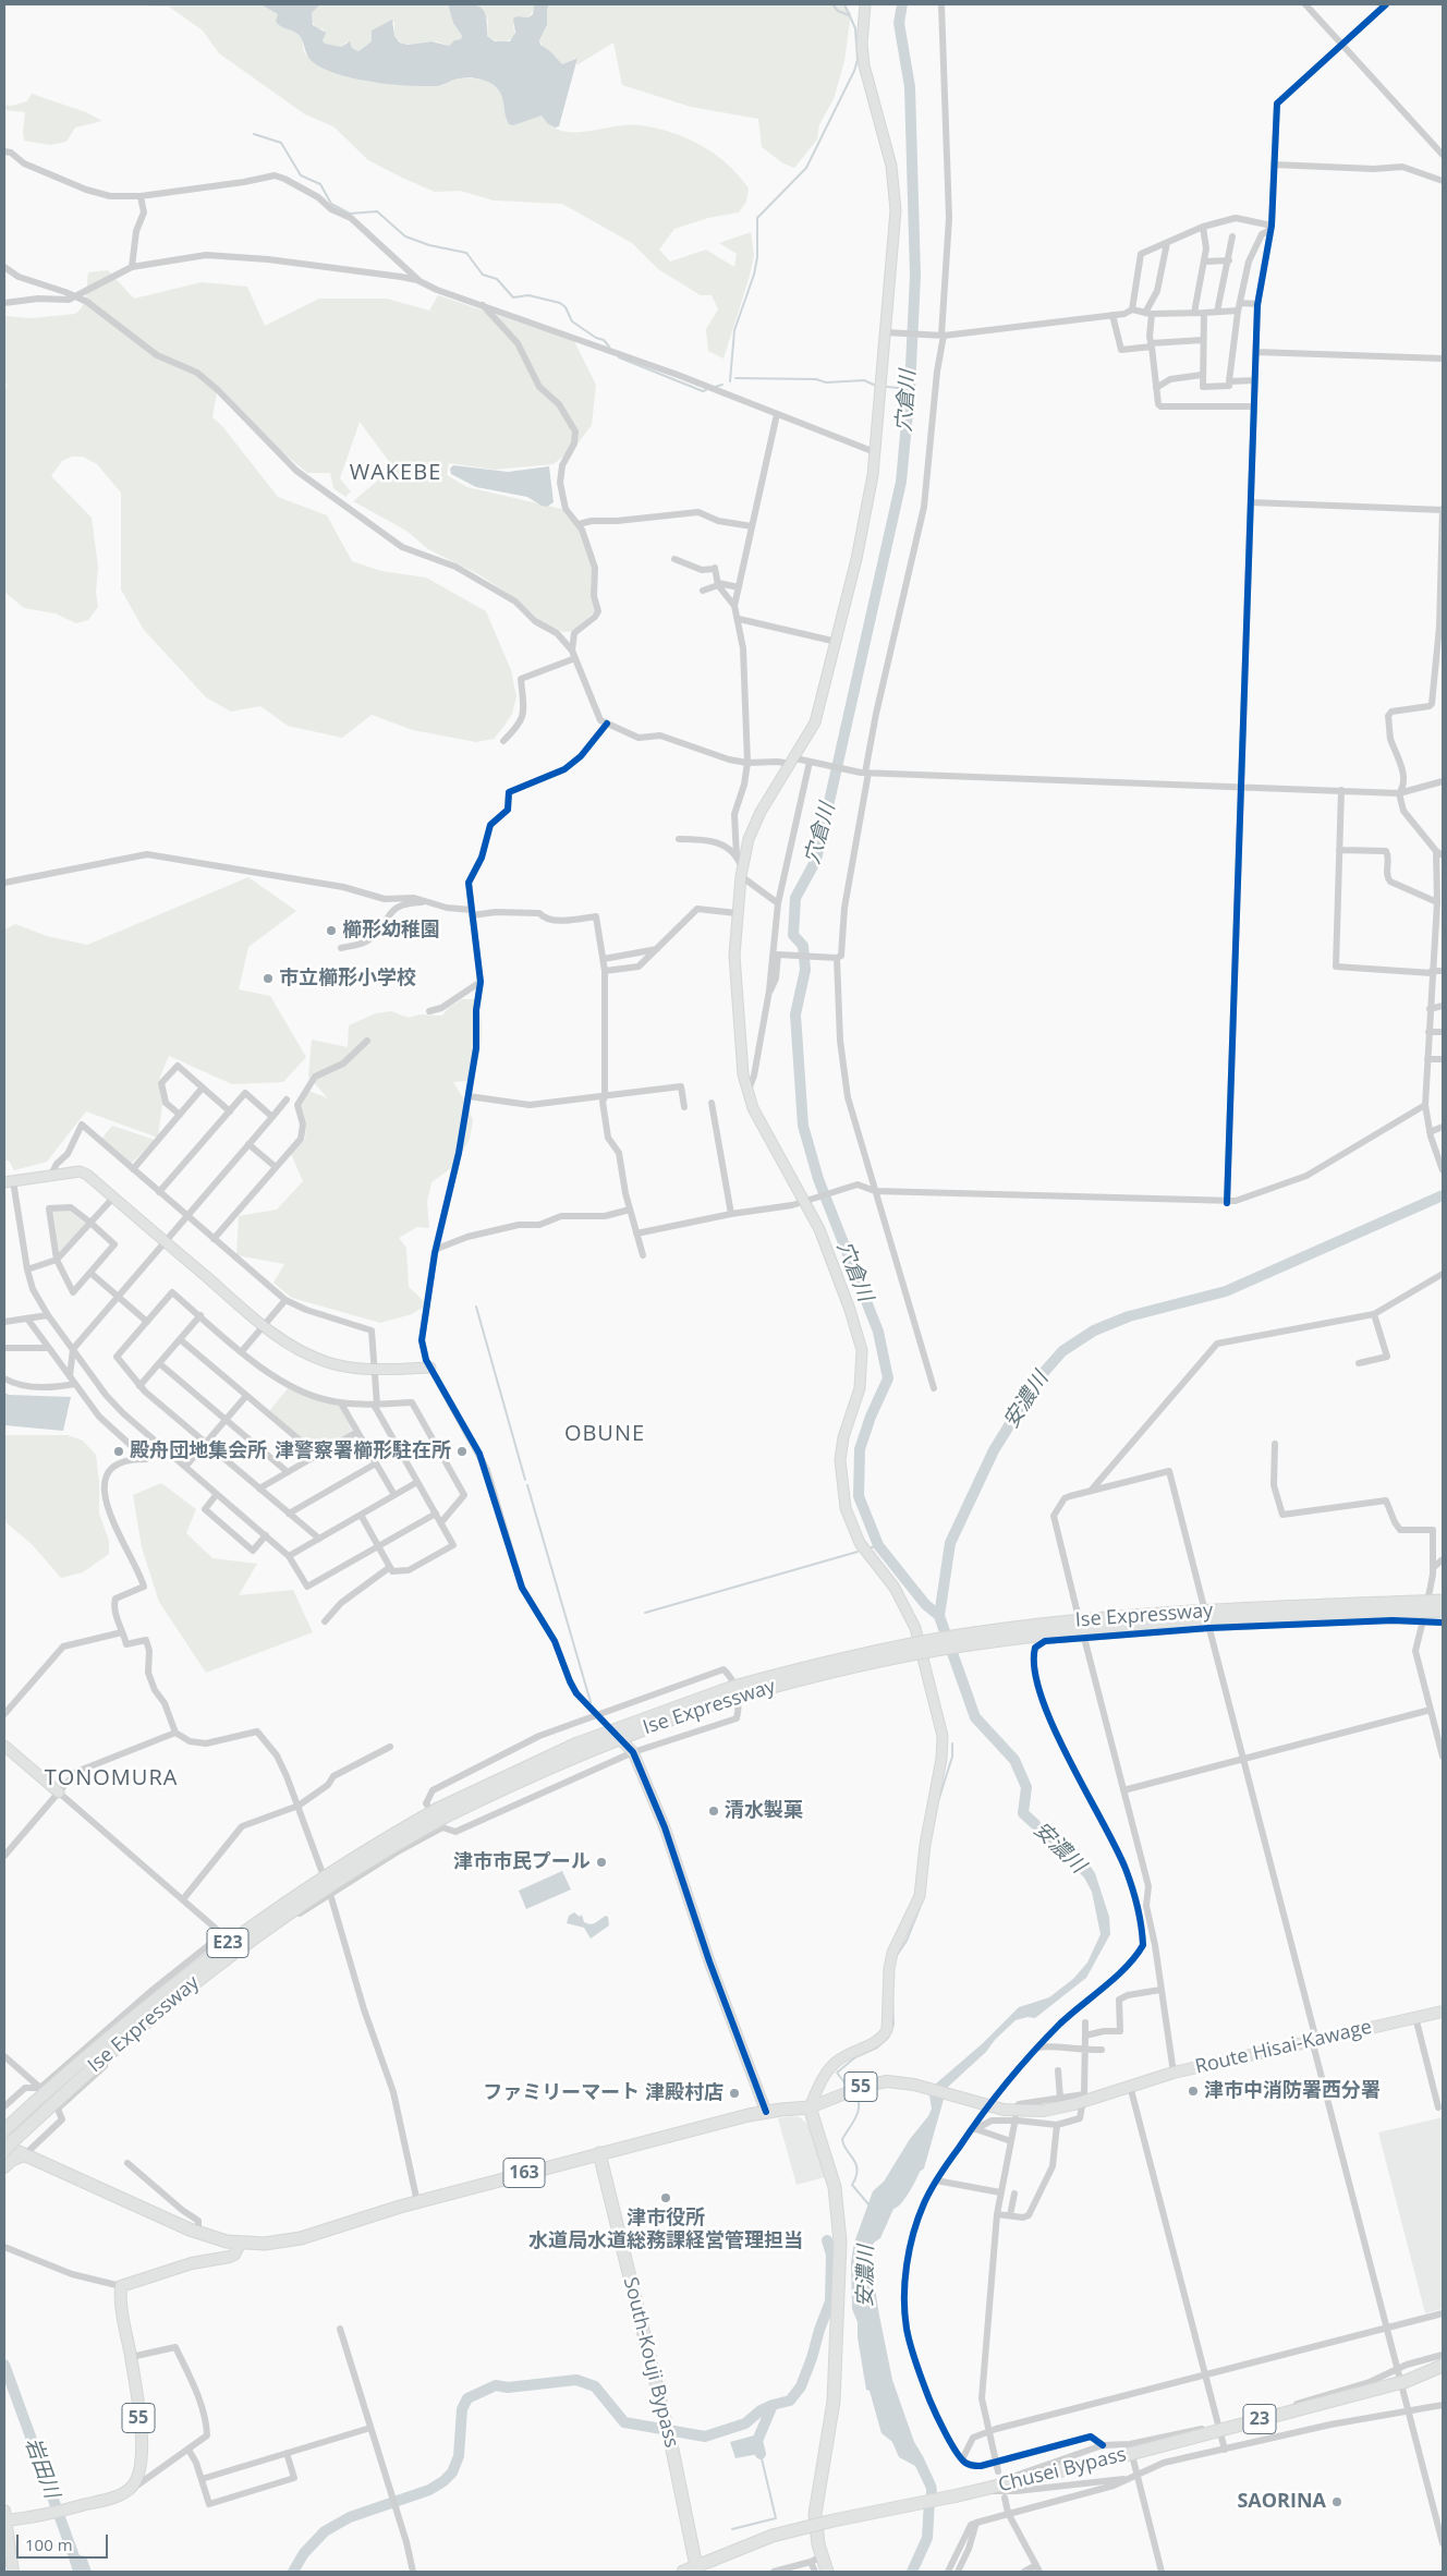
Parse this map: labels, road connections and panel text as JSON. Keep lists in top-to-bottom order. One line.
{"streets":{"highway":["Ise Expressway","E23","163","South-Kouji Bypass","23","Chusei Bypass"],"main road":["Route Hisai-Kawage","55"]},"crossings":[["Route Hisai-Kawage","163"],["163","South-Kouji Bypass"],["South-Kouji Bypass","Chusei Bypass"]],"districts":["WAKEBE","OBUNE","TONOMURA"],"water":["穴倉川","安濃川","岩田川"],"places":["櫛形幼稚園","市立櫛形小学校","殿舟団地集会所","津警察署櫛形駐在所","清水製菓","津市市民プール","津市中消防署西分署","ファミリーマート 津殿村店","津市役所 水道局水道総務課経営管理担当","SAORINA"],"scale_bar":"100 m"}
